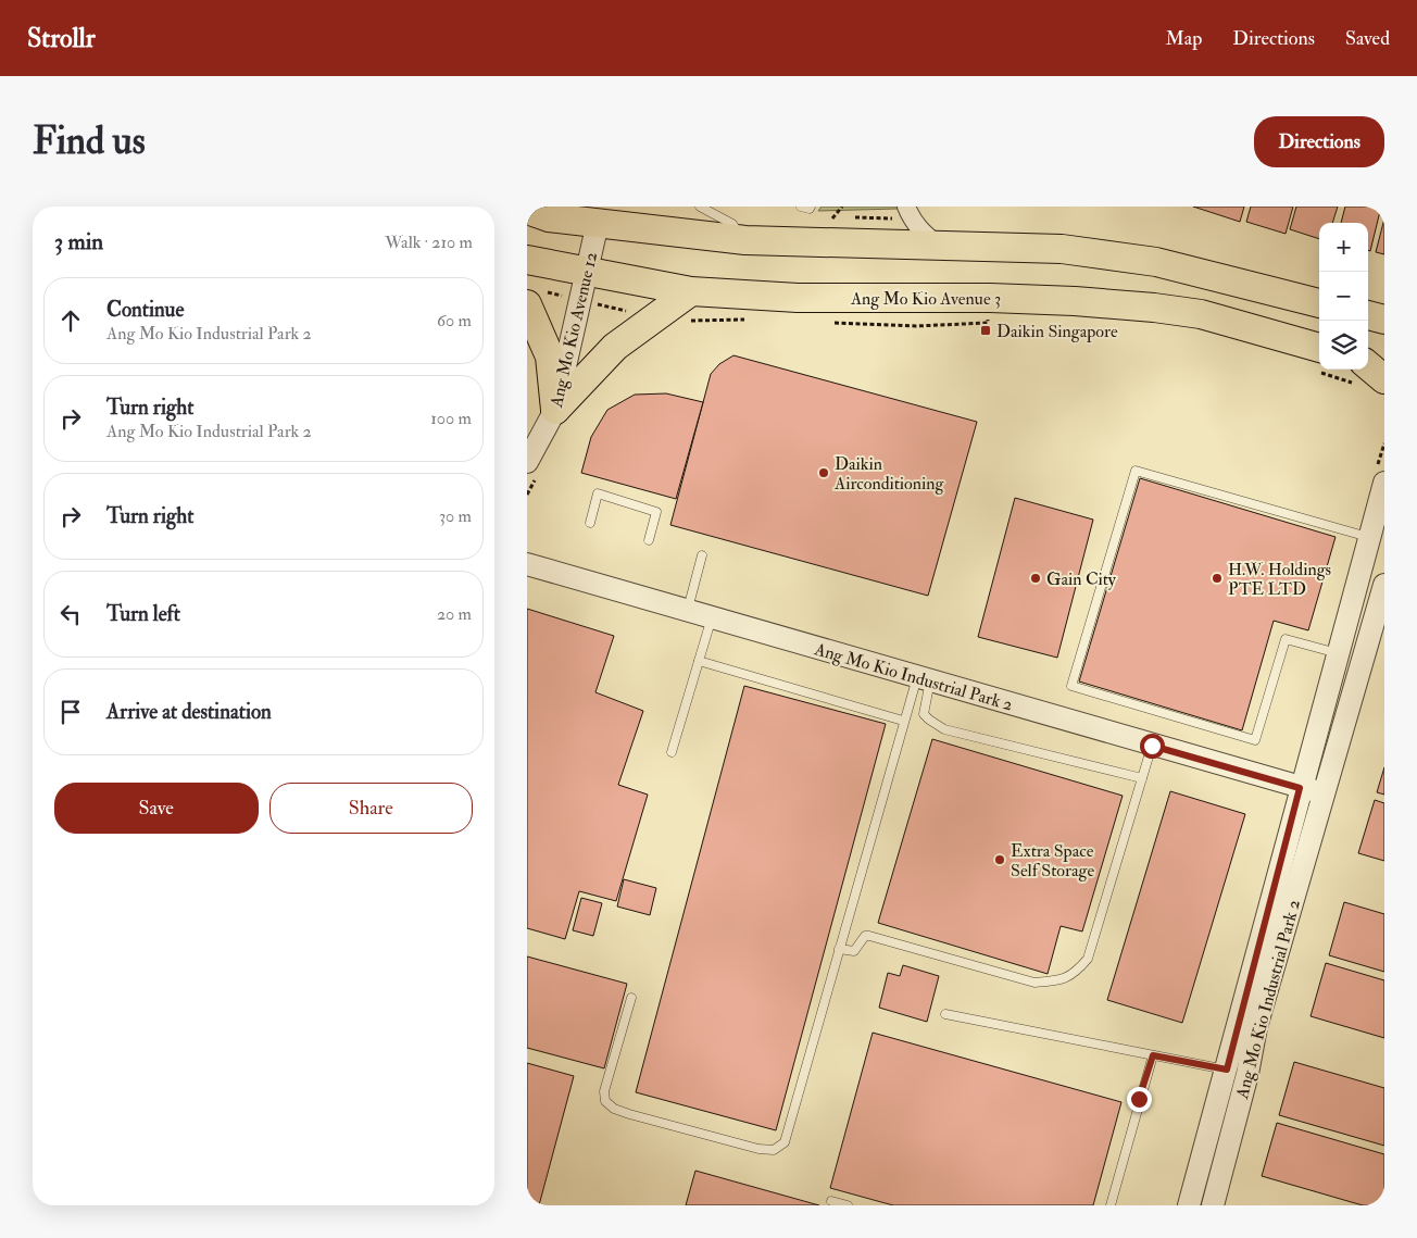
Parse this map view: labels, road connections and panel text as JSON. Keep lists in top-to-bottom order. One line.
{"streets":{"highway":["Ang Mo Kio Avenue 3"],"street":["Ang Mo Kio Avenue 12","Ang Mo Kio Industrial Park 2"]},"crossings":[["Ang Mo Kio Avenue 3","Ang Mo Kio Avenue 12"]],"places":{"transit":["Daikin Singapore"],"other":["Daikin Airconditioning","Gain City","H.W. Holdings PTE LTD","Extra Space Self Storage"]},"page":{"header":"Strollr","nav":["Map","Directions","Saved"],"buttons":["Directions",["Save","Share"]],"title":"Find us","heading":["3 min","Walk · 210 m"],"map_buttons":["+","−"],"list":[["Continue","Ang Mo Kio Industrial Park 2","60 m"],["Turn right","Ang Mo Kio Industrial Park 2","100 m"],["Turn right","30 m"],["Turn left","20 m"],"Arrive at destination"]}}
